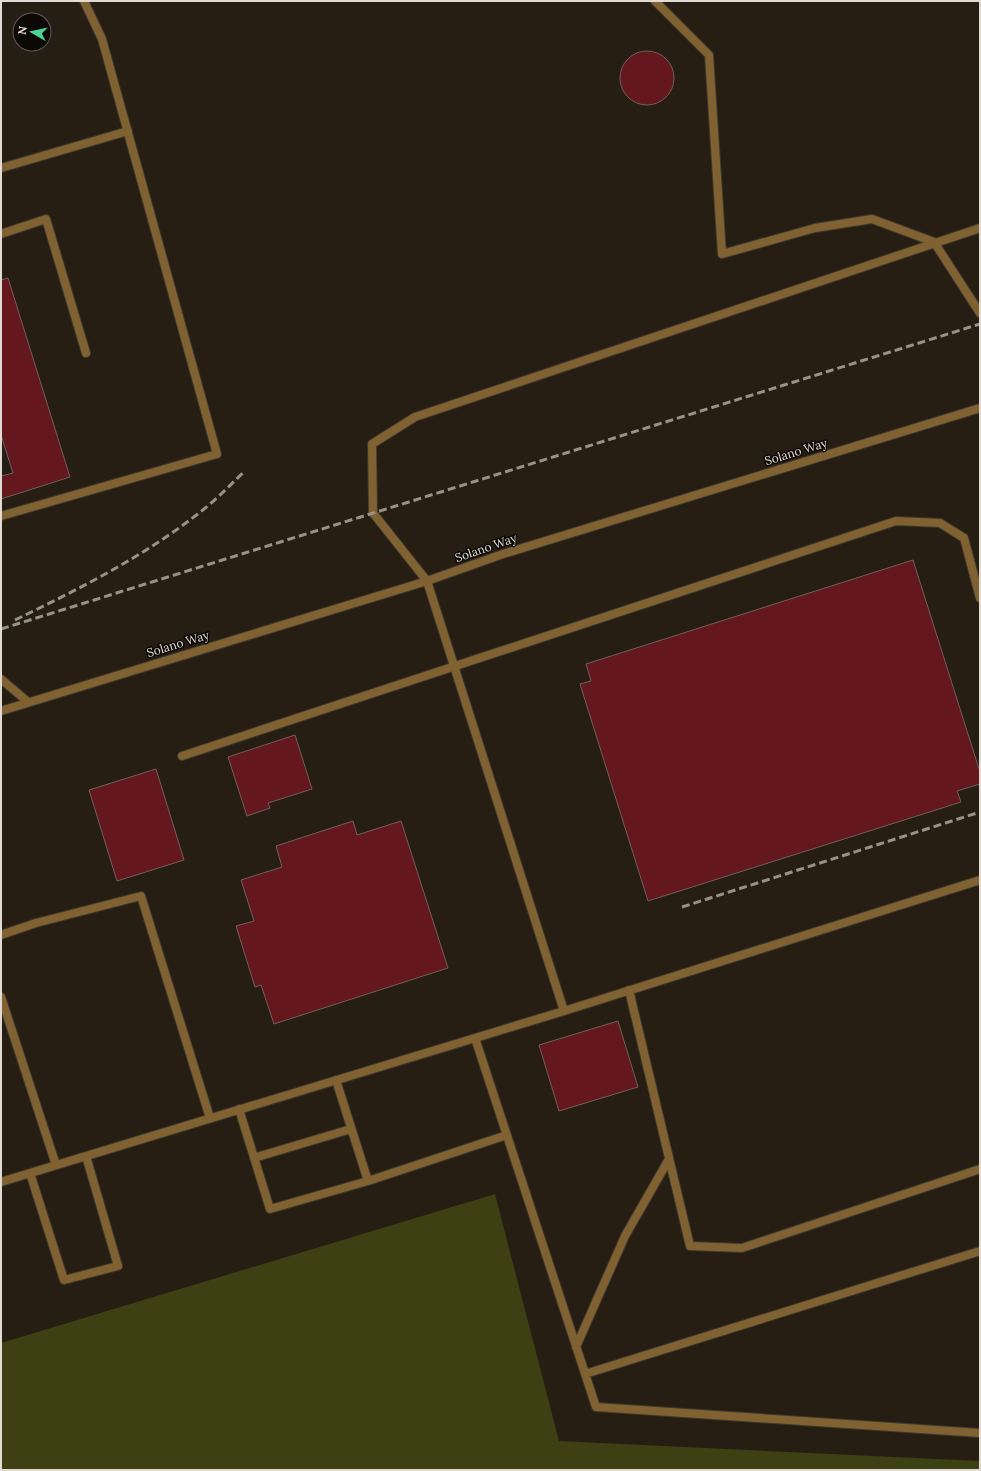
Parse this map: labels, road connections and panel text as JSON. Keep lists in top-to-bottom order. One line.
{"streets":{"street":["Solano Way"]},"north":"left"}
